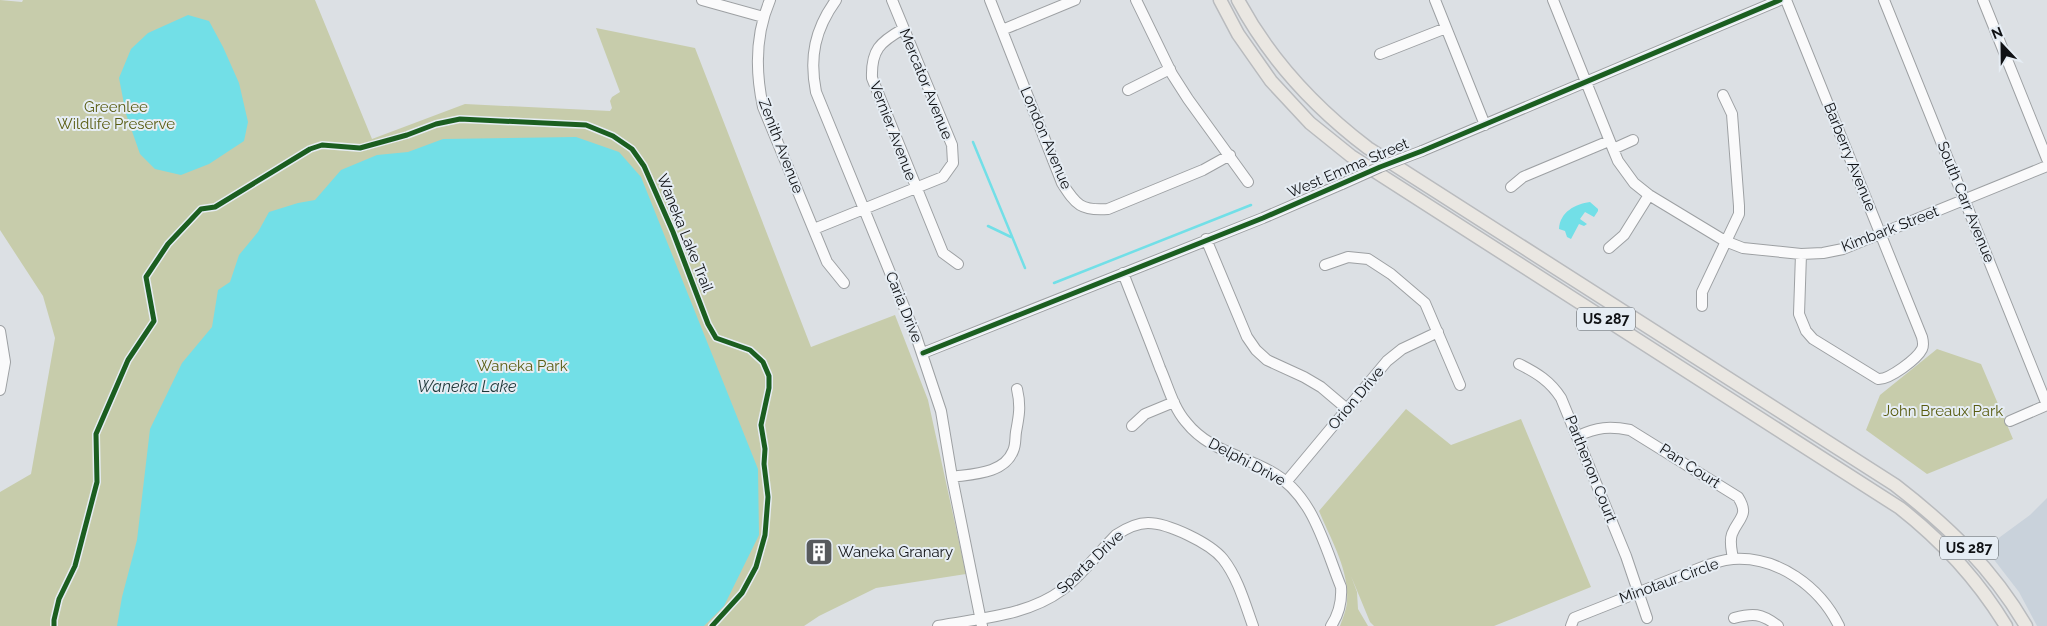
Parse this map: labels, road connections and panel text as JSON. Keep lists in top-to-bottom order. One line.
{"streets":{"main road":["US 287"],"street":["Mercator Avenue","Vernier Avenue","London Avenue","Zenith Avenue","Barberry Avenue","West Emma Street","South Carr Avenue","Kimbark Street","Caria Drive","Orion Drive","Delphi Drive","Pan Court","Parthenon Court","Sparta Drive","Minotaur Circle"],"cycle path":["Waneka Lake Trail"]},"crossings":[["Mercator Avenue","Vernier Avenue"],["Mercator Avenue","Zenith Avenue"],["Mercator Avenue","Caria Drive"],["Barberry Avenue","Kimbark Street"],["West Emma Street","Kimbark Street"],["West Emma Street","Caria Drive"],["West Emma Street","Delphi Drive"],["South Carr Avenue","Kimbark Street"],["Caria Drive","Sparta Drive"],["Orion Drive","Delphi Drive"],["Pan Court","Parthenon Court"],["Pan Court","Minotaur Circle"],["Parthenon Court","Minotaur Circle"]],"water":["Waneka Lake"],"parks":["Greenlee Wildlife Preserve","Waneka Park","John Breaux Park"],"places":{"building":["Waneka Granary"]},"north":"top"}
